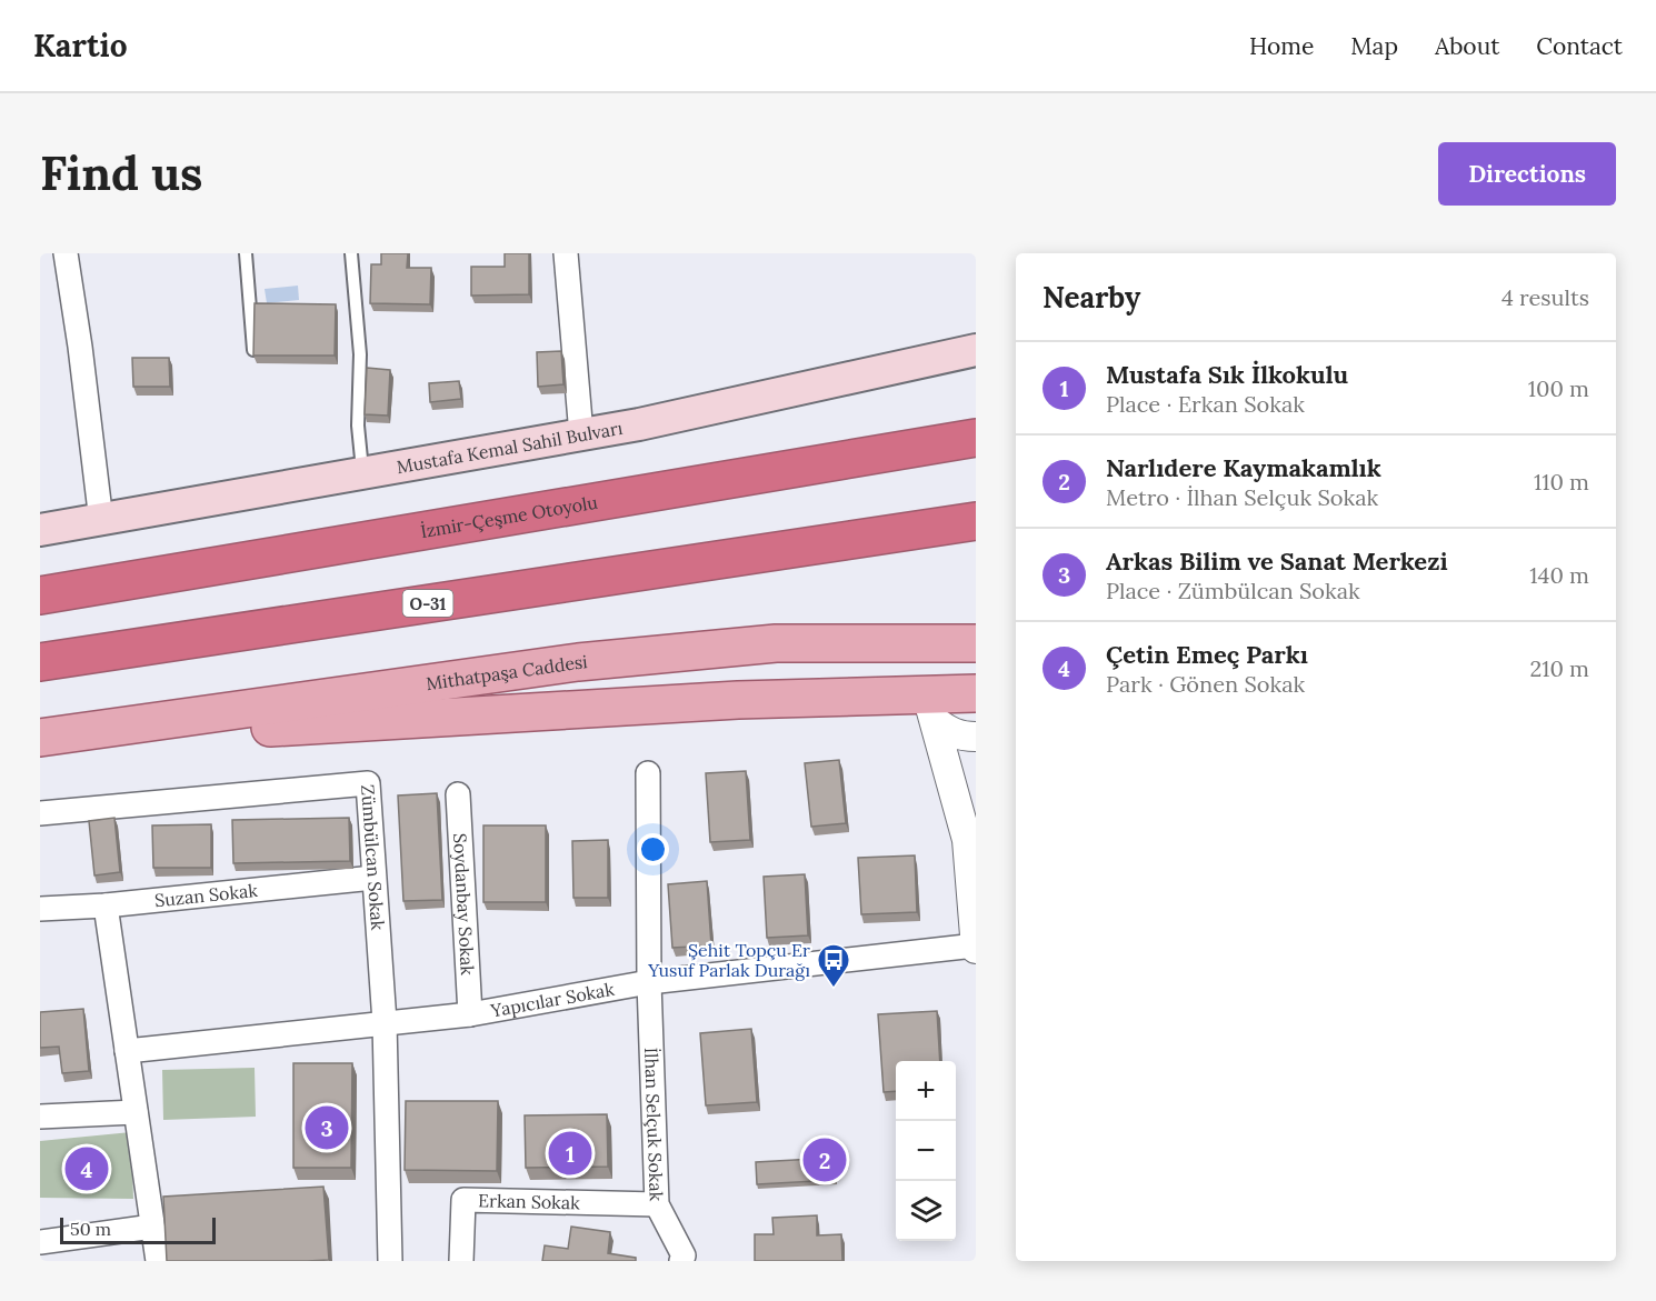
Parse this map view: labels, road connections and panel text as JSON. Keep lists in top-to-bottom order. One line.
{"streets":{"highway":["İzmir-Çeşme Otoyolu","O-31"],"main road":["Mustafa Kemal Sahil Bulvarı","Mithatpaşa Caddesi"],"street":["Zümbülcan Sokak","Suzan Sokak","Soydanbay Sokak","Yapıcılar Sokak","İlhan Selçuk Sokak","Erkan Sokak"]},"crossings":[["Zümbülcan Sokak","Suzan Sokak"],["Zümbülcan Sokak","Yapıcılar Sokak"],["Soydanbay Sokak","Yapıcılar Sokak"],["Yapıcılar Sokak","İlhan Selçuk Sokak"],["İlhan Selçuk Sokak","Erkan Sokak"]],"places":{"bus stop":["Şehit Topçu Er Yusuf Parlak Durağı"]},"scale_bar":"50 m","page":{"header":"Kartio","nav":["Home","Map","About","Contact"],"buttons":"Directions","title":"Find us","heading":["Nearby","4 results"],"list":[{"mark":"1","name":"Mustafa Sık İlkokulu","note":"Place · Erkan Sokak","value":"100 m"},{"mark":"2","name":"Narlıdere Kaymakamlık","note":"Metro · İlhan Selçuk Sokak","value":"110 m"},{"mark":"3","name":"Arkas Bilim ve Sanat Merkezi","note":"Place · Zümbülcan Sokak","value":"140 m"},{"mark":"4","name":"Çetin Emeç Parkı","note":"Park · Gönen Sokak","value":"210 m"}],"map_buttons":["+","−"],"pins":["3","1","2","4"],"scale":"50 m"}}
